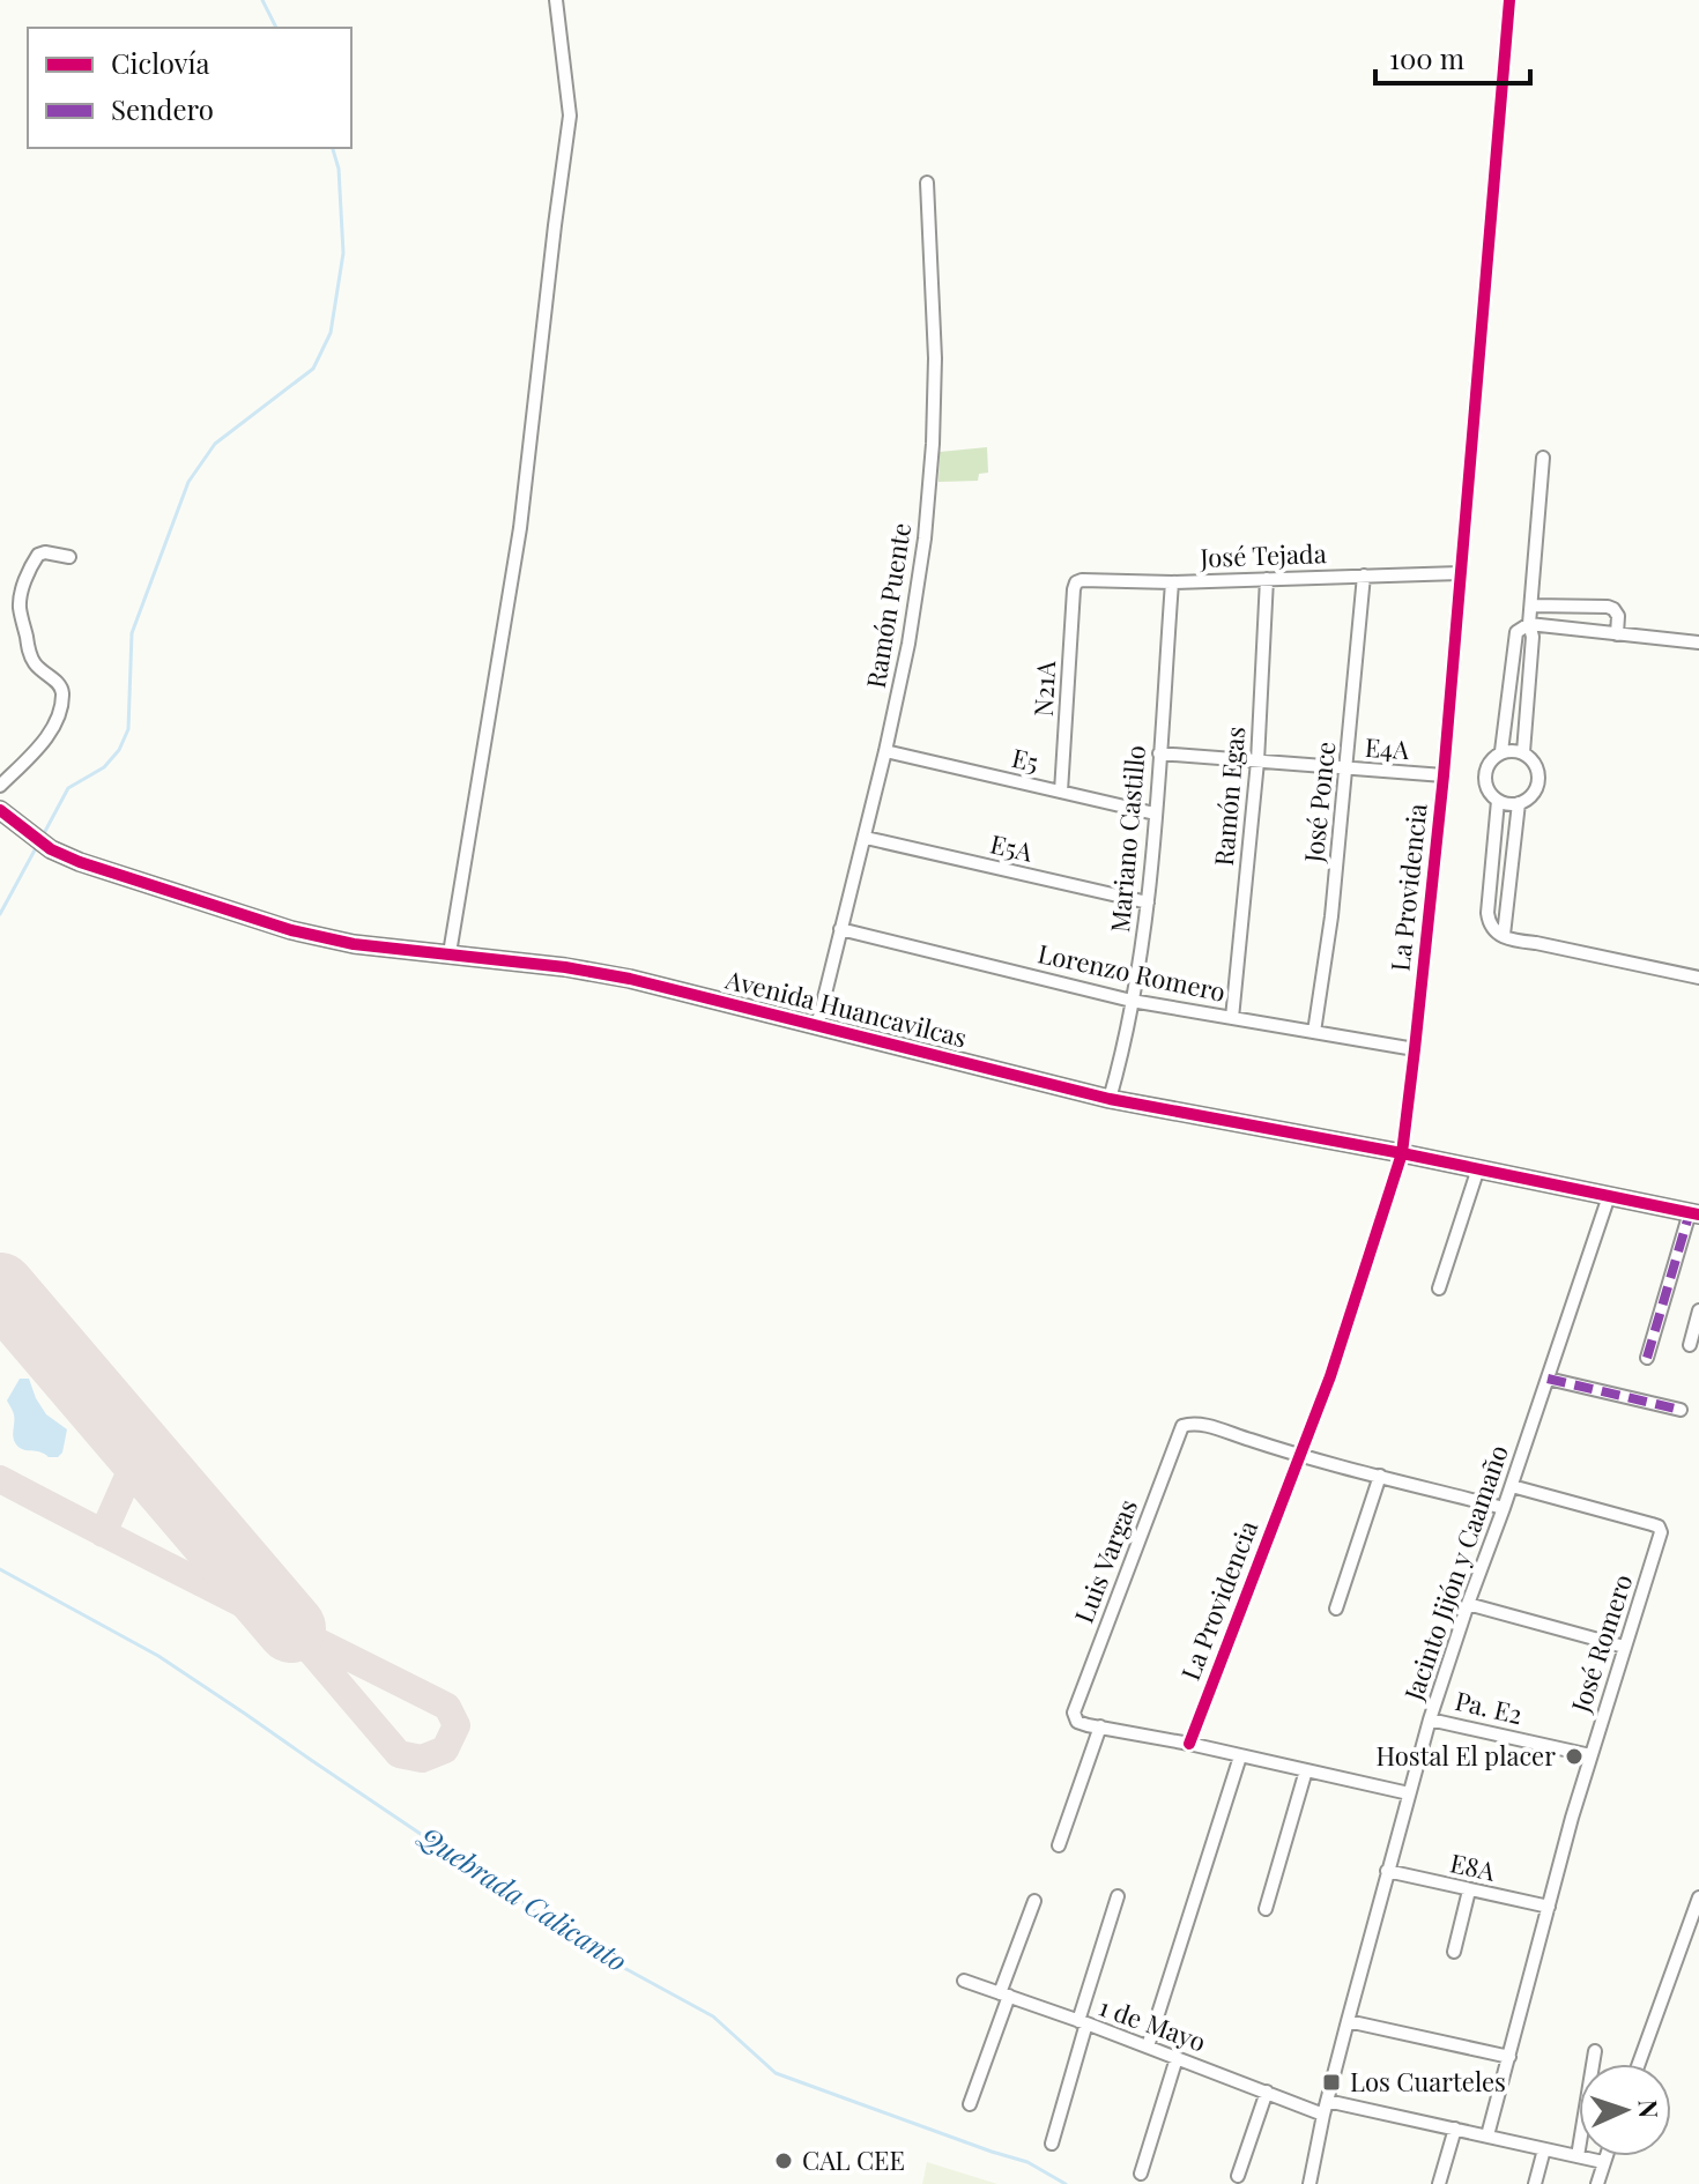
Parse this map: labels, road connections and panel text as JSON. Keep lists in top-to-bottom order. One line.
{"streets":{"street":["José Tejada","Ramón Puente","N21A","E4A","E5","Ramón Egas","José Ponce","Mariano Castillo","E5A","La Providencia","Lorenzo Romero","Avenida Huancavilcas","Luis Vargas","Jacinto Jijón y Caamaño","José Romero","Pa. E2","E8A","1 de Mayo"]},"crossings":[["José Tejada","N21A"],["José Tejada","Ramón Egas"],["José Tejada","José Ponce"],["José Tejada","Mariano Castillo"],["José Tejada","La Providencia"],["Ramón Puente","E5"],["Ramón Puente","E5A"],["Ramón Puente","Lorenzo Romero"],["Ramón Puente","Avenida Huancavilcas"],["N21A","E5"],["E4A","Ramón Egas"],["E4A","José Ponce"],["E4A","Mariano Castillo"],["E4A","La Providencia"],["E5","Mariano Castillo"],["Ramón Egas","Lorenzo Romero"],["José Ponce","Lorenzo Romero"],["Mariano Castillo","E5A"],["Mariano Castillo","Lorenzo Romero"],["Mariano Castillo","Avenida Huancavilcas"],["La Providencia","Lorenzo Romero"],["La Providencia","Avenida Huancavilcas"],["La Providencia","Luis Vargas"],["Avenida Huancavilcas","Jacinto Jijón y Caamaño"],["Jacinto Jijón y Caamaño","José Romero"],["Jacinto Jijón y Caamaño","Pa. E2"],["Jacinto Jijón y Caamaño","E8A"],["Jacinto Jijón y Caamaño","1 de Mayo"],["José Romero","Pa. E2"],["José Romero","E8A"],["José Romero","1 de Mayo"]],"water":["Quebrada Calicanto"],"places":{"other":["Hostal El placer","CAL CEE"],"transit":["Los Cuarteles"]},"legend":["Ciclovía","Sendero"],"scale_bar":"100 m","north":"right"}
